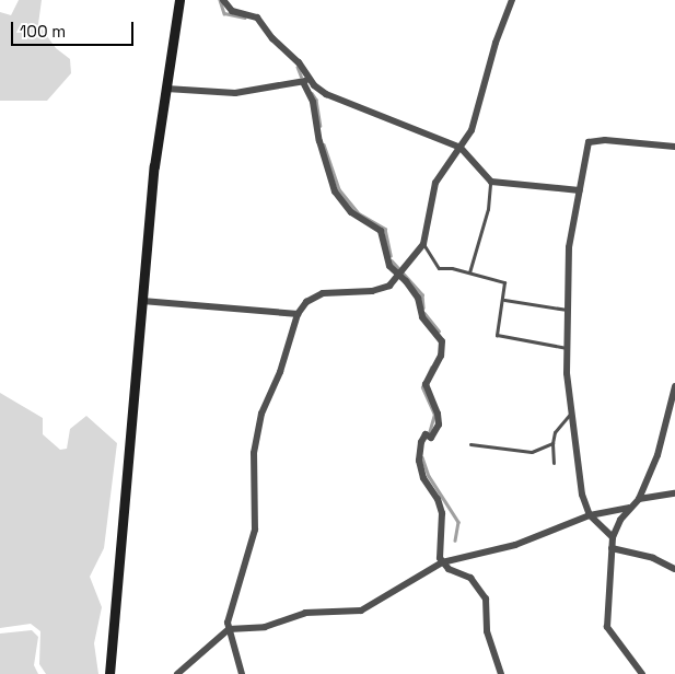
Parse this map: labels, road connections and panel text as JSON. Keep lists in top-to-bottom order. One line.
{"scale_bar":"100 m"}
